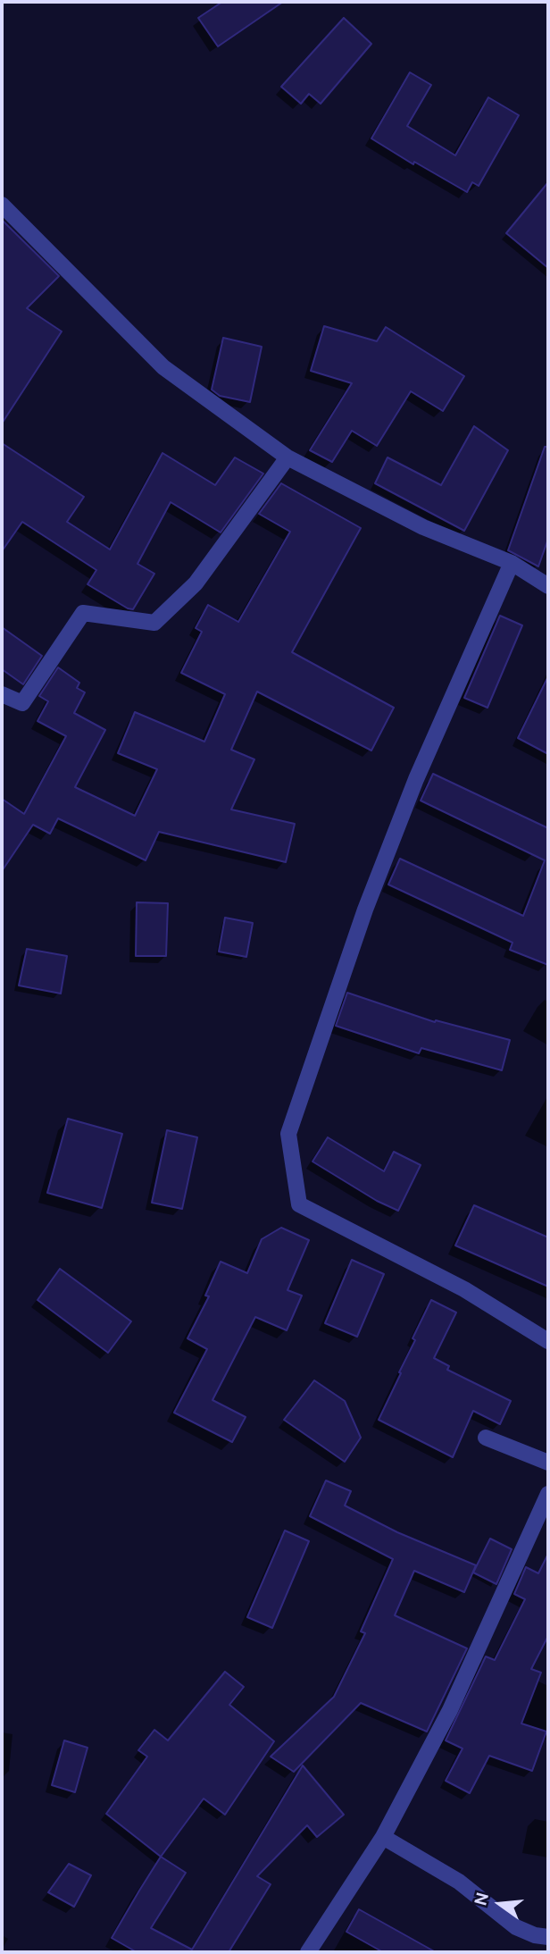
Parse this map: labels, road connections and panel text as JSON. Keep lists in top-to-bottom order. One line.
{"north":"left"}
